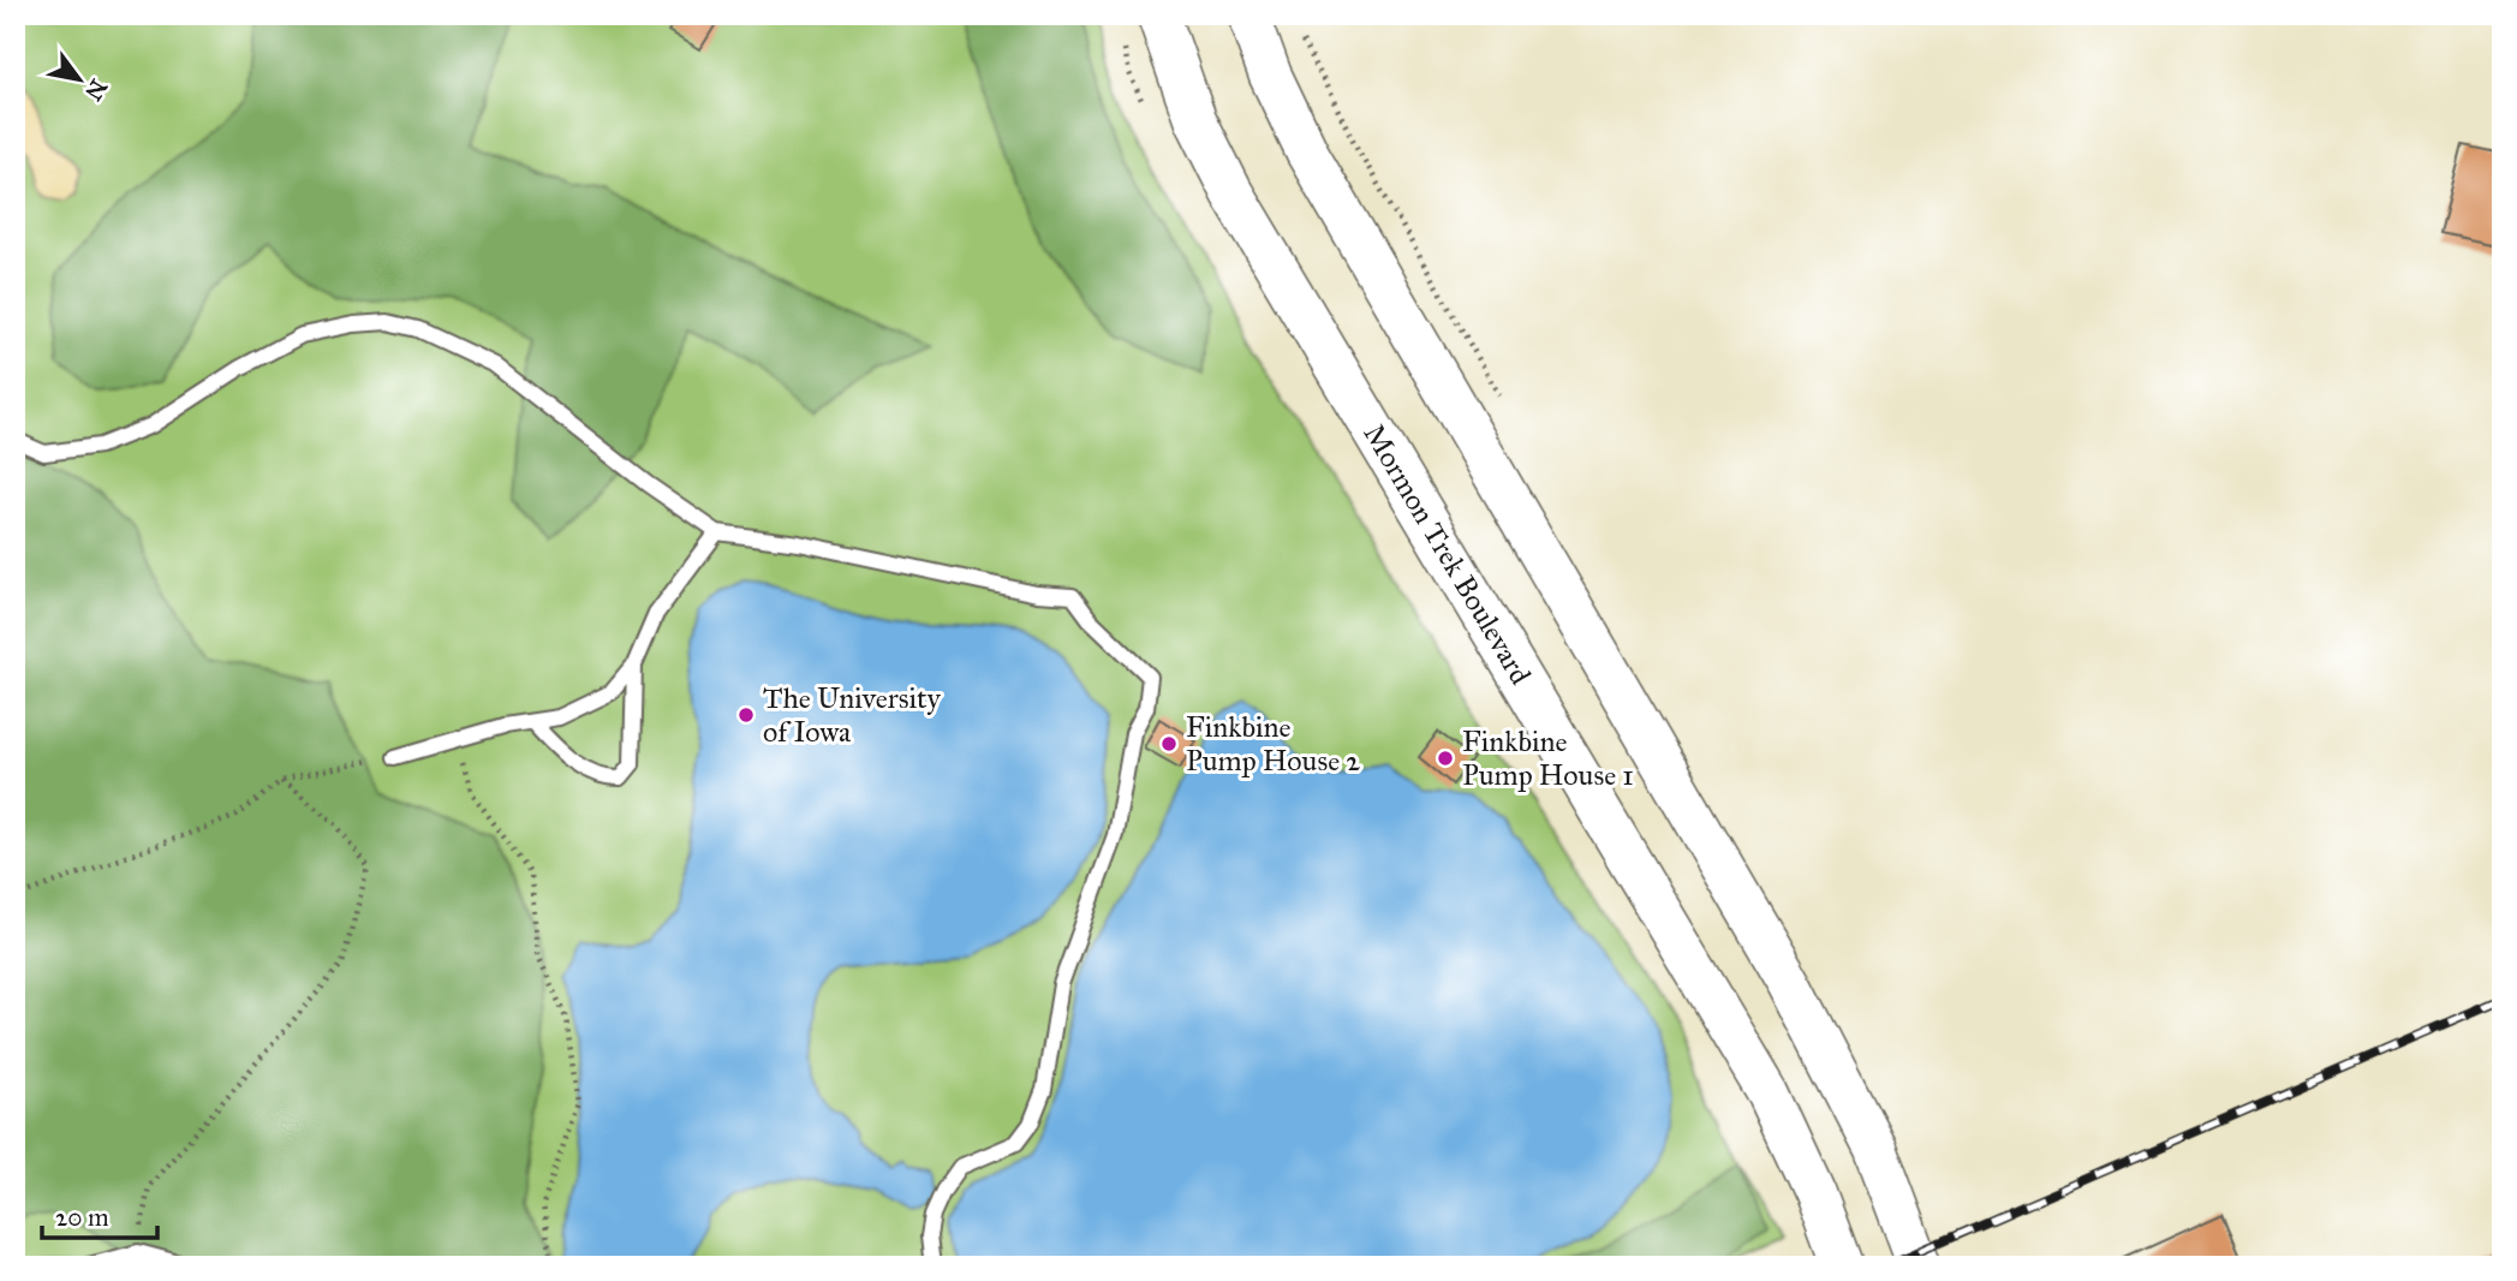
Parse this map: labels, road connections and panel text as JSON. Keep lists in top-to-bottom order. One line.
{"streets":{"main road":["Mormon Trek Boulevard"]},"places":["The University of Iowa","Finkbine Pump House 2","Finkbine Pump House 1"],"scale_bar":"20 m","north":"bottom right"}
